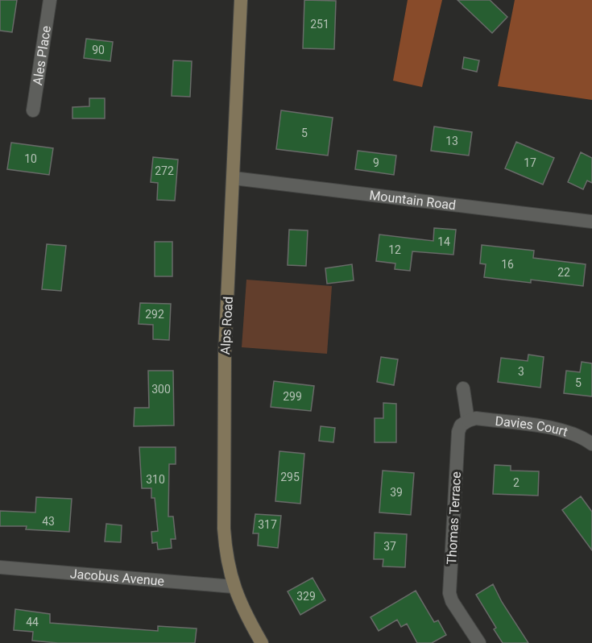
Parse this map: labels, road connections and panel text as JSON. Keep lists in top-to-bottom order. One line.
{"streets":{"main road":["Alps Road"],"street":["Ales Place","Mountain Road","Davies Court","Thomas Terrace","Jacobus Avenue"]},"crossings":[["Mountain Road","Alps Road"],["Alps Road","Jacobus Avenue"],["Davies Court","Thomas Terrace"]],"house_numbers":["251","90","5","13","10","9","17","272","14","12","16","22","292","3","5","300","299","295","310","2","39","43","317","37","329","44"]}
